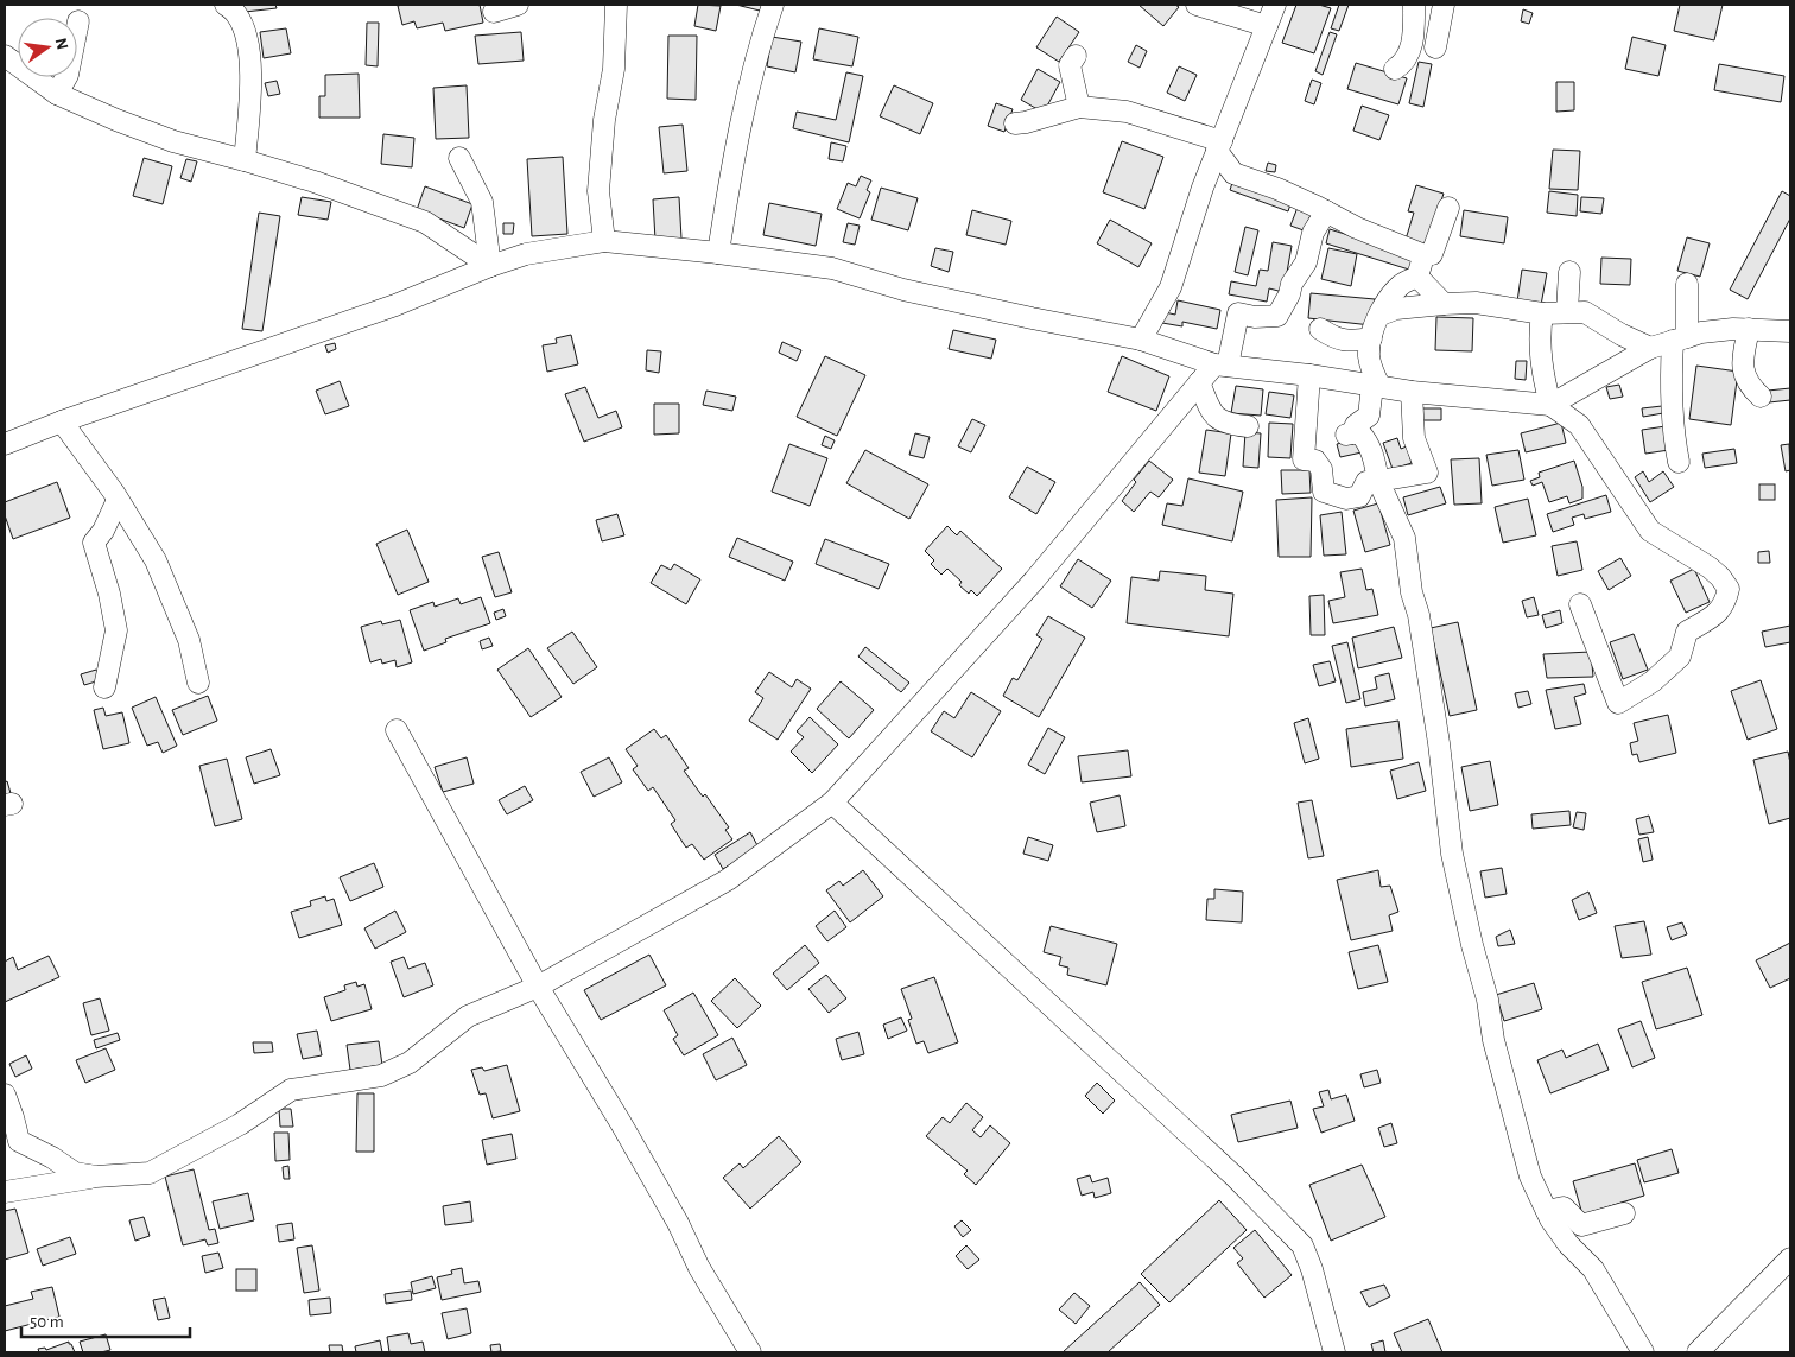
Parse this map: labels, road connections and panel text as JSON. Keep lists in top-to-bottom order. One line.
{"scale_bar":"50 m","north":"right"}
